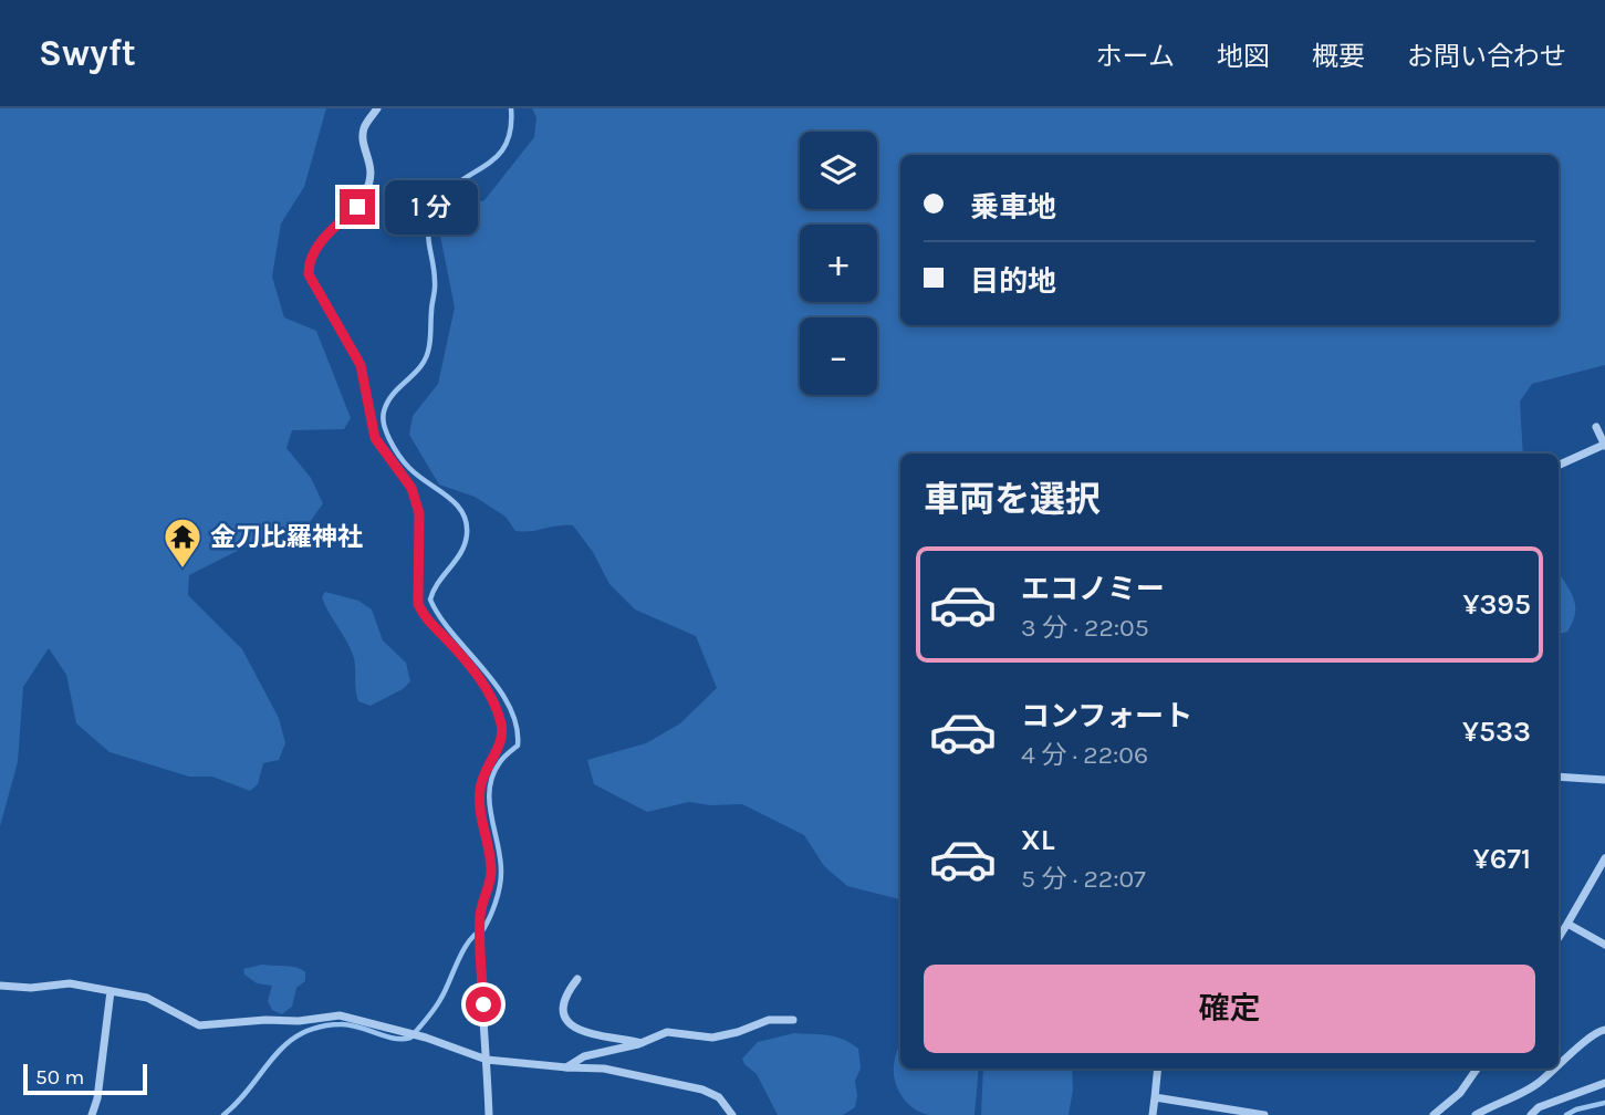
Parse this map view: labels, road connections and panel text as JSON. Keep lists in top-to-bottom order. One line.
{"places":{"temple":["金刀比羅神社"]},"scale_bar":"50 m","page":{"header":"Swyft","nav":["ホーム","地図","概要","お問い合わせ"],"map_buttons":["+","−"],"banner":["乗車地","目的地"],"bubble":"1 分","heading":"車両を選択","list":[{"name":"エコノミー","note":"3 分 · 22:05","value":"¥395"},{"name":"コンフォート","note":"4 分 · 22:06","value":"¥533"},{"name":"XL","note":"5 分 · 22:07","value":"¥671"}],"buttons":"確定","scale":"50 m"}}
